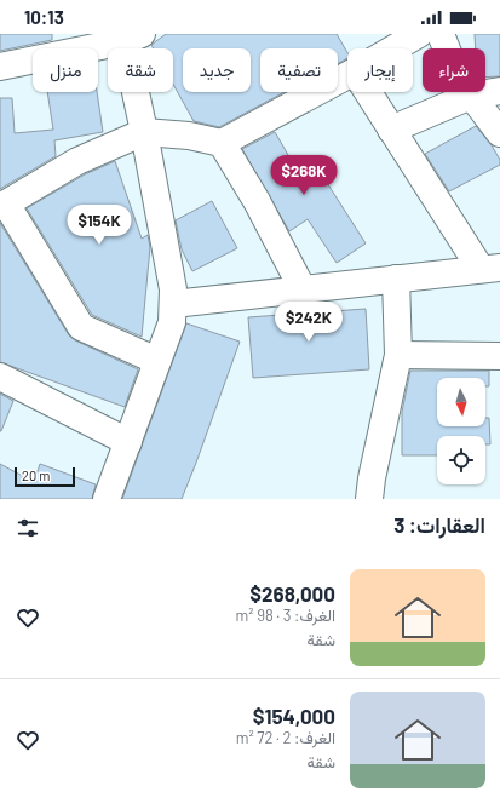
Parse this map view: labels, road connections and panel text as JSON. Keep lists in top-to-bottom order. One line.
{"scale_bar":"20 m","north":"bottom","page":{"status":"10:13","chip":["شراء","إيجار","تصفية","جديد","شقة","منزل"],"price":["$268K","$154K","$242K"],"scale":"20 m","heading":"العقارات: 3","list":[{"name":"$268,000","note":"الغرف: 3 · 98 m² · شقة"},{"name":"$154,000","note":"الغرف: 2 · 72 m² · شقة"}]}}
